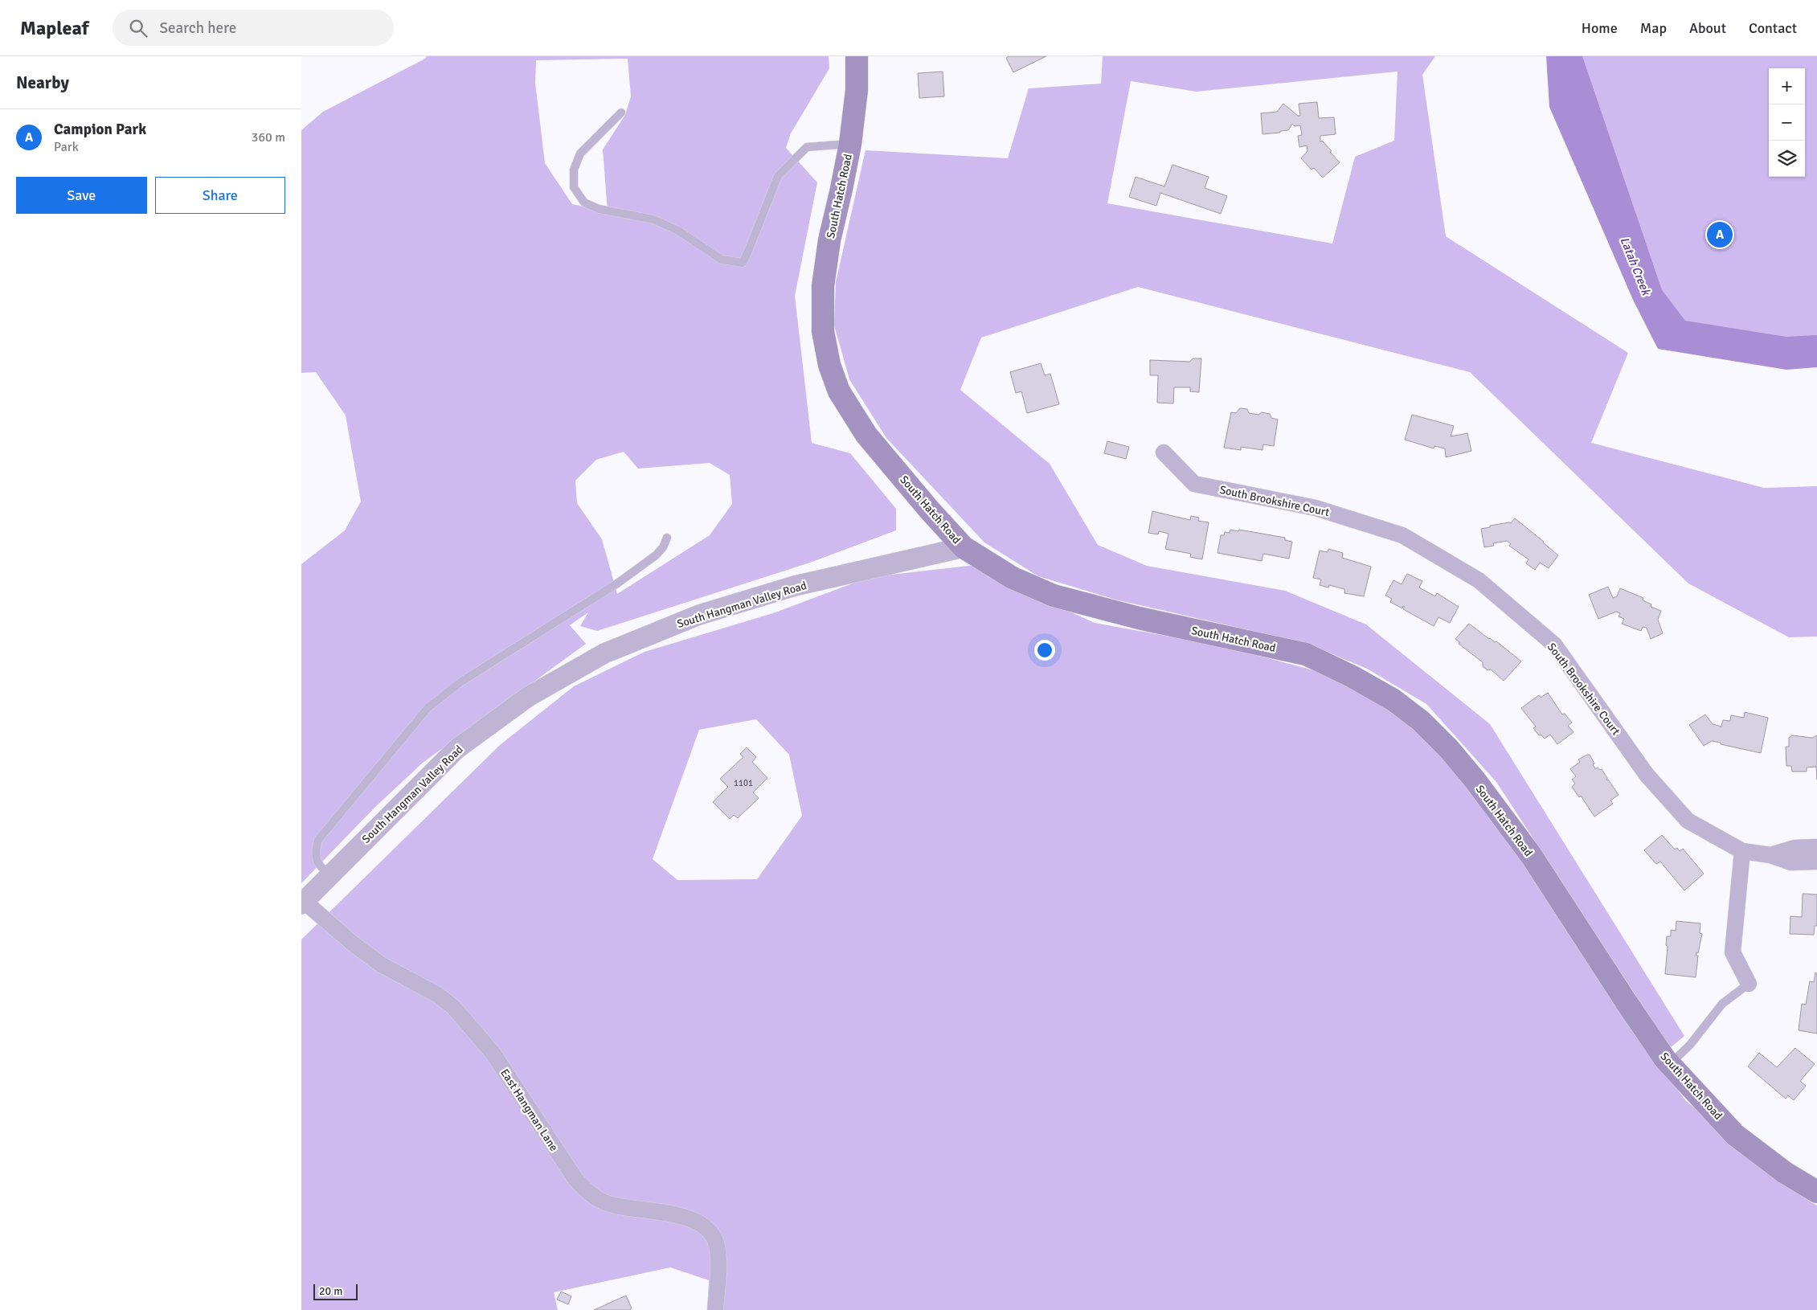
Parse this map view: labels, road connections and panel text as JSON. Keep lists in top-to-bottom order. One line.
{"streets":{"main road":["South Hatch Road"],"street":["South Brookshire Court","South Hangman Valley Road","East Hangman Lane"]},"crossings":[["South Hatch Road","South Hangman Valley Road"],["South Hangman Valley Road","East Hangman Lane"]],"water":["Latah Creek"],"house_numbers":["1101"],"scale_bar":"20 m","page":{"header":"Mapleaf","search":"Search here","nav":["Home","Map","About","Contact"],"heading":"Nearby","map_buttons":["+","−"],"list":[{"mark":"A","name":"Campion Park","note":"Park","value":"360 m"}],"buttons":["Save","Share"],"pins":"A","scale":"20 m"}}
